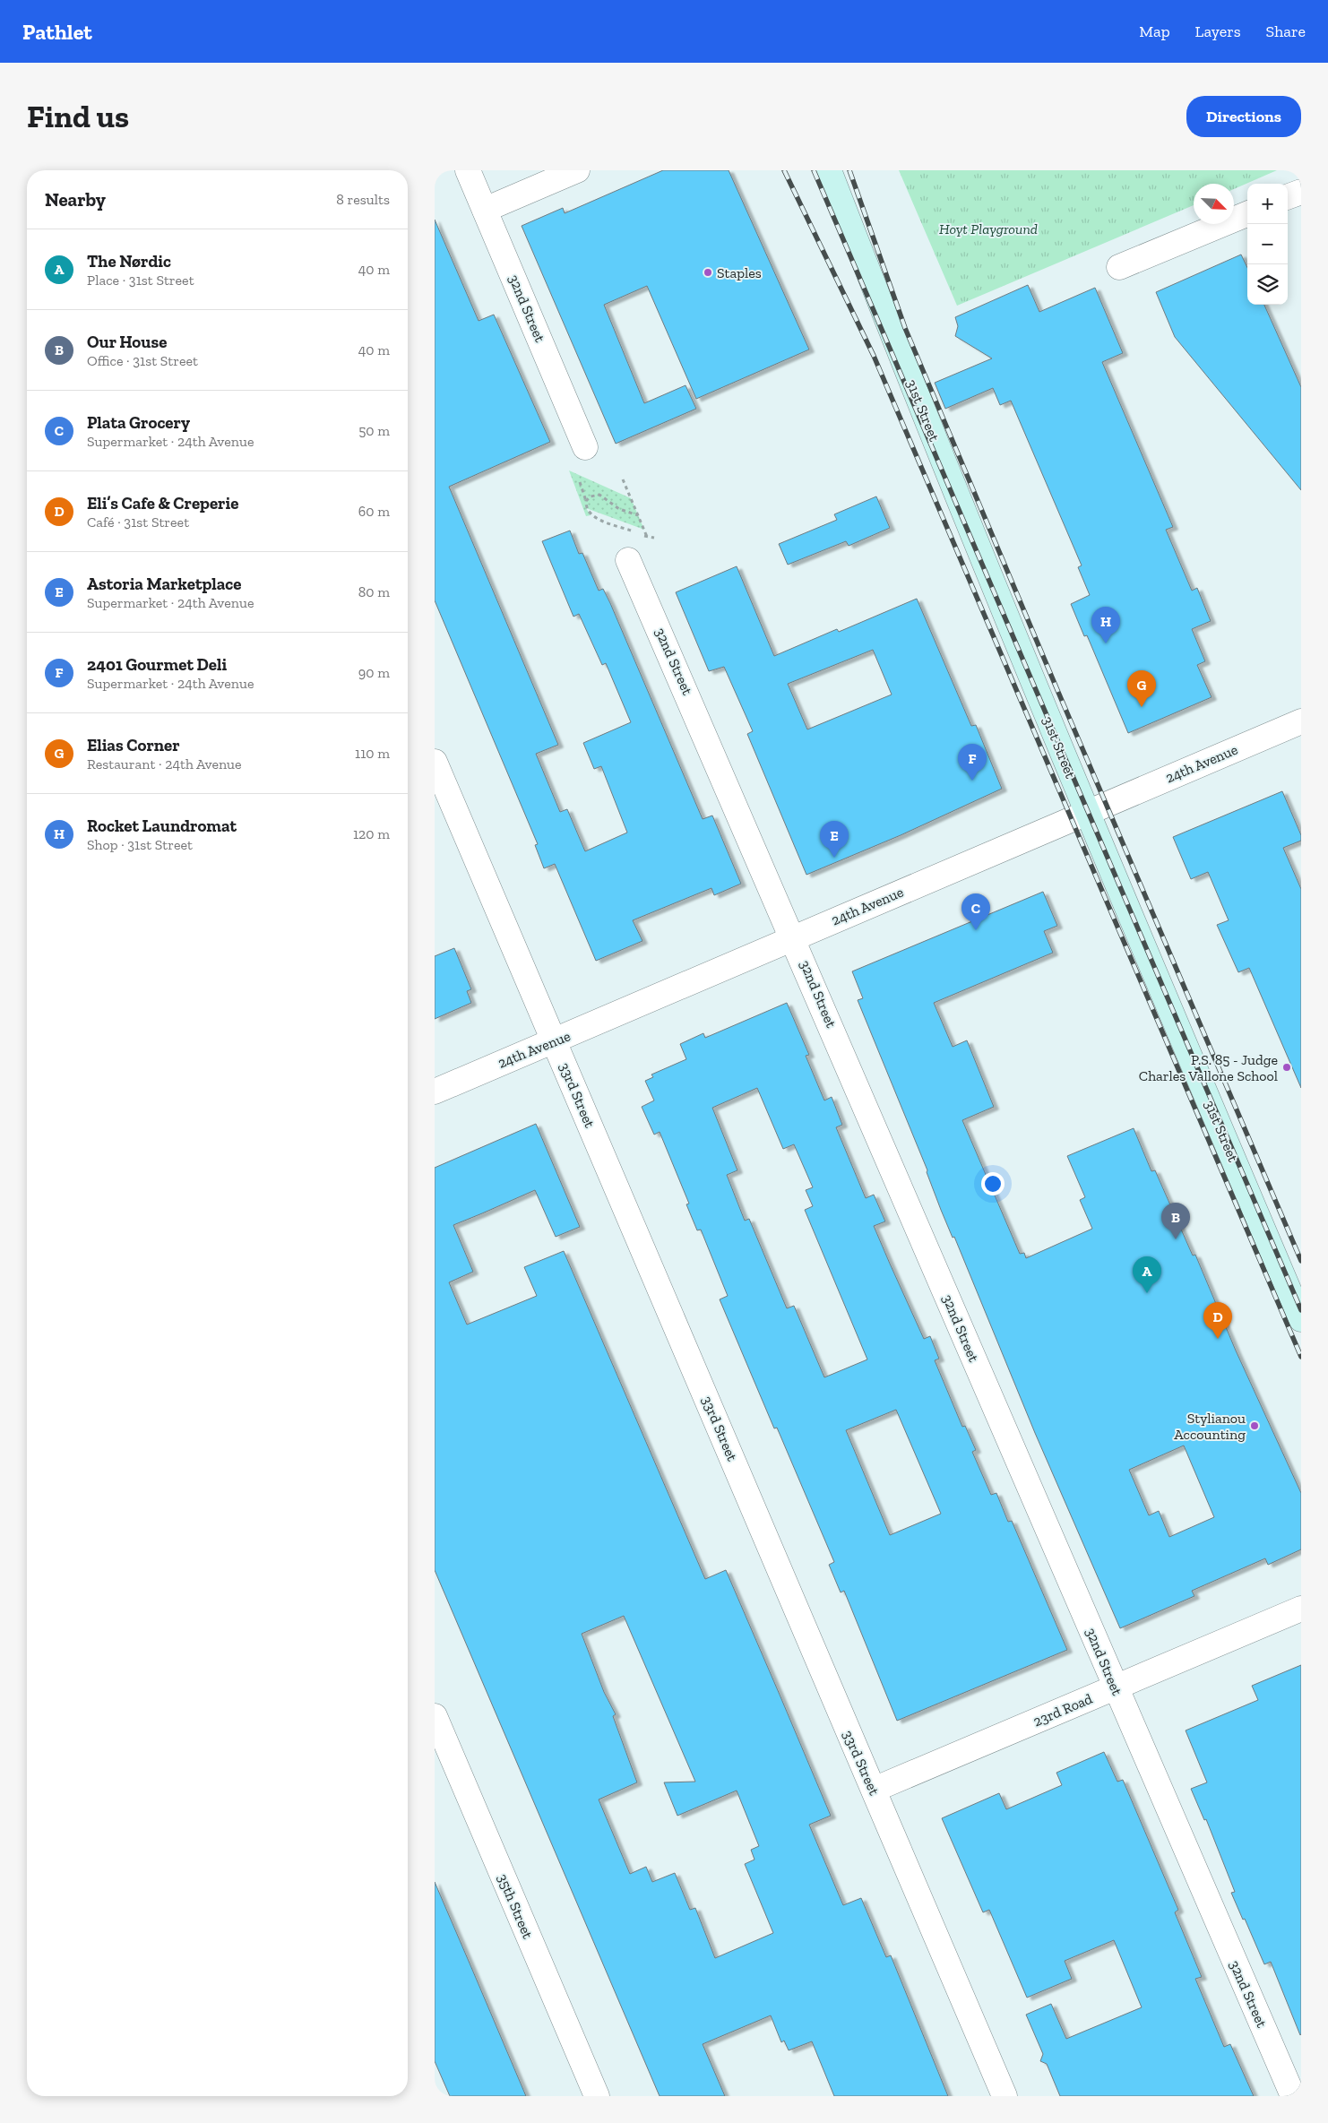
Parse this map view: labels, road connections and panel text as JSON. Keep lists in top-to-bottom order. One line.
{"streets":{"street":["32nd Street","31st Street","24th Avenue","33rd Street","23rd Road","35th Street"]},"crossings":[["32nd Street","24th Avenue"],["32nd Street","23rd Road"],["31st Street","24th Avenue"],["24th Avenue","33rd Street"],["33rd Street","23rd Road"]],"parks":["Hoyt Playground"],"places":["Staples","P.S. 85 - Judge Charles Vallone School","Stylianou Accounting"],"north":"bottom right","page":{"header":"Pathlet","nav":["Map","Layers","Share"],"buttons":"Directions","title":"Find us","heading":["Nearby","8 results"],"map_buttons":["+","−"],"list":[{"mark":"A","name":"The Nørdic","note":"Place · 31st Street","value":"40 m"},{"mark":"B","name":"Our House","note":"Office · 31st Street","value":"40 m"},{"mark":"C","name":"Plata Grocery","note":"Supermarket · 24th Avenue","value":"50 m"},{"mark":"D","name":"Eli’s Cafe & Creperie","note":"Café · 31st Street","value":"60 m"},{"mark":"E","name":"Astoria Marketplace","note":"Supermarket · 24th Avenue","value":"80 m"},{"mark":"F","name":"2401 Gourmet Deli","note":"Supermarket · 24th Avenue","value":"90 m"},{"mark":"G","name":"Elias Corner","note":"Restaurant · 24th Avenue","value":"110 m"},{"mark":"H","name":"Rocket Laundromat","note":"Shop · 31st Street","value":"120 m"}],"pins":["H","G","F","E","C","B","A","D"]}}
